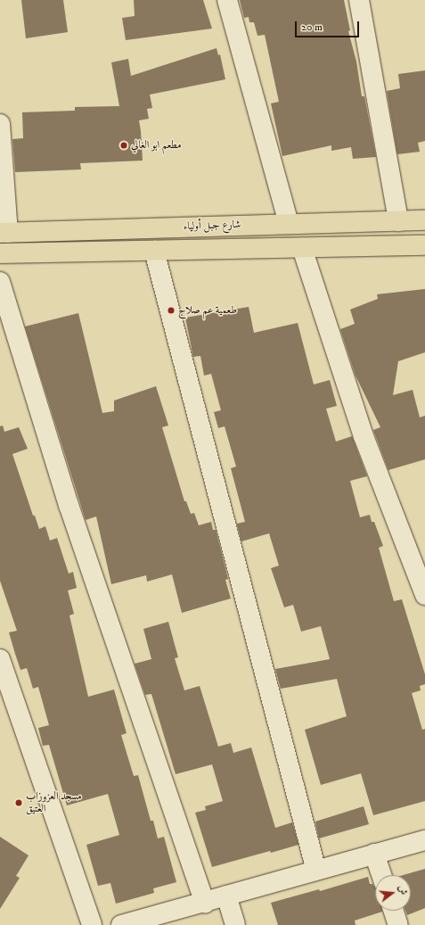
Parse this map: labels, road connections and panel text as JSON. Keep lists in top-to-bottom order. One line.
{"streets":{"main road":["شارع جبل أولياء"]},"places":["مطعم ابو الغالي","طعمية عم صلاح","مسجد العزوزاب العتيق"],"scale_bar":"20 m","north":"right"}
